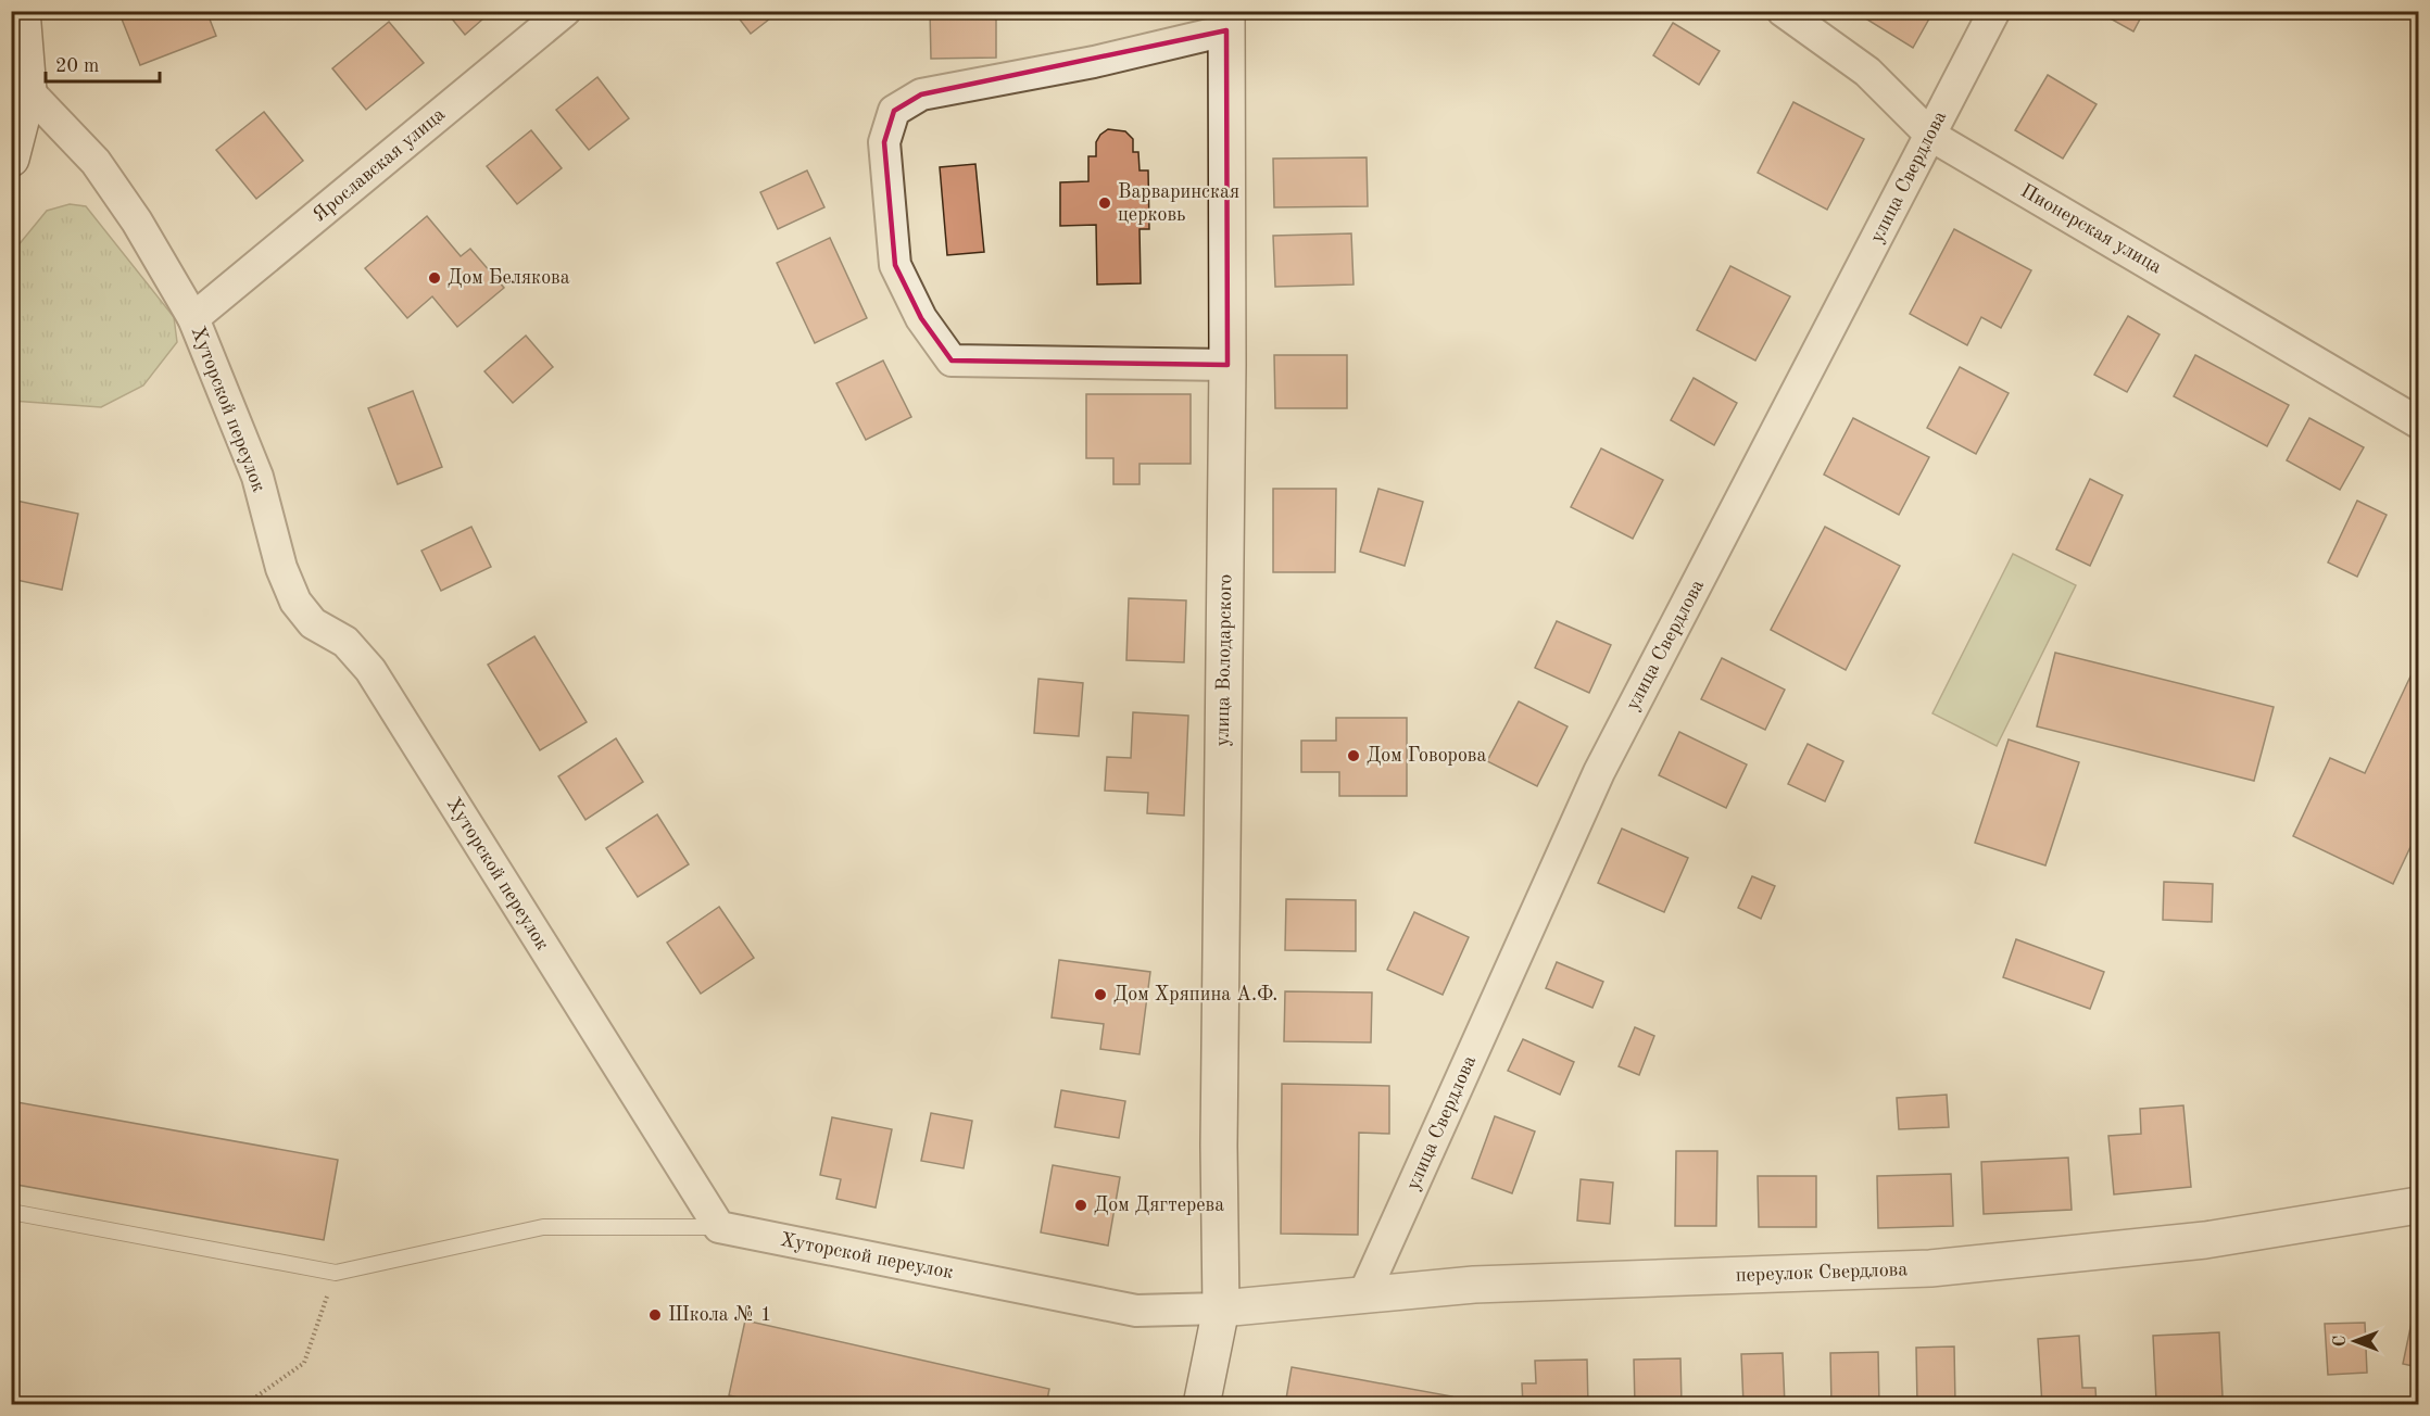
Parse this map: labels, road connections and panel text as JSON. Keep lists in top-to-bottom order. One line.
{"streets":{"main road":["улица Володарского","переулок Свердлова"],"street":["Ярославская улица","улица Свердлова","Пионерская улица","Хуторской переулок"]},"crossings":[["Ярославская улица","Хуторской переулок"],["улица Свердлова","Пионерская улица"],["улица Свердлова","переулок Свердлова"],["Хуторской переулок","улица Володарского"],["Хуторской переулок","переулок Свердлова"],["улица Володарского","переулок Свердлова"]],"places":["Варваринская церковь","Дом Белякова","Дом Говорова","Дом Хряпина А.Ф.","Дом Дягтерева","Школа № 1"],"scale_bar":"20 m","north":"left"}
